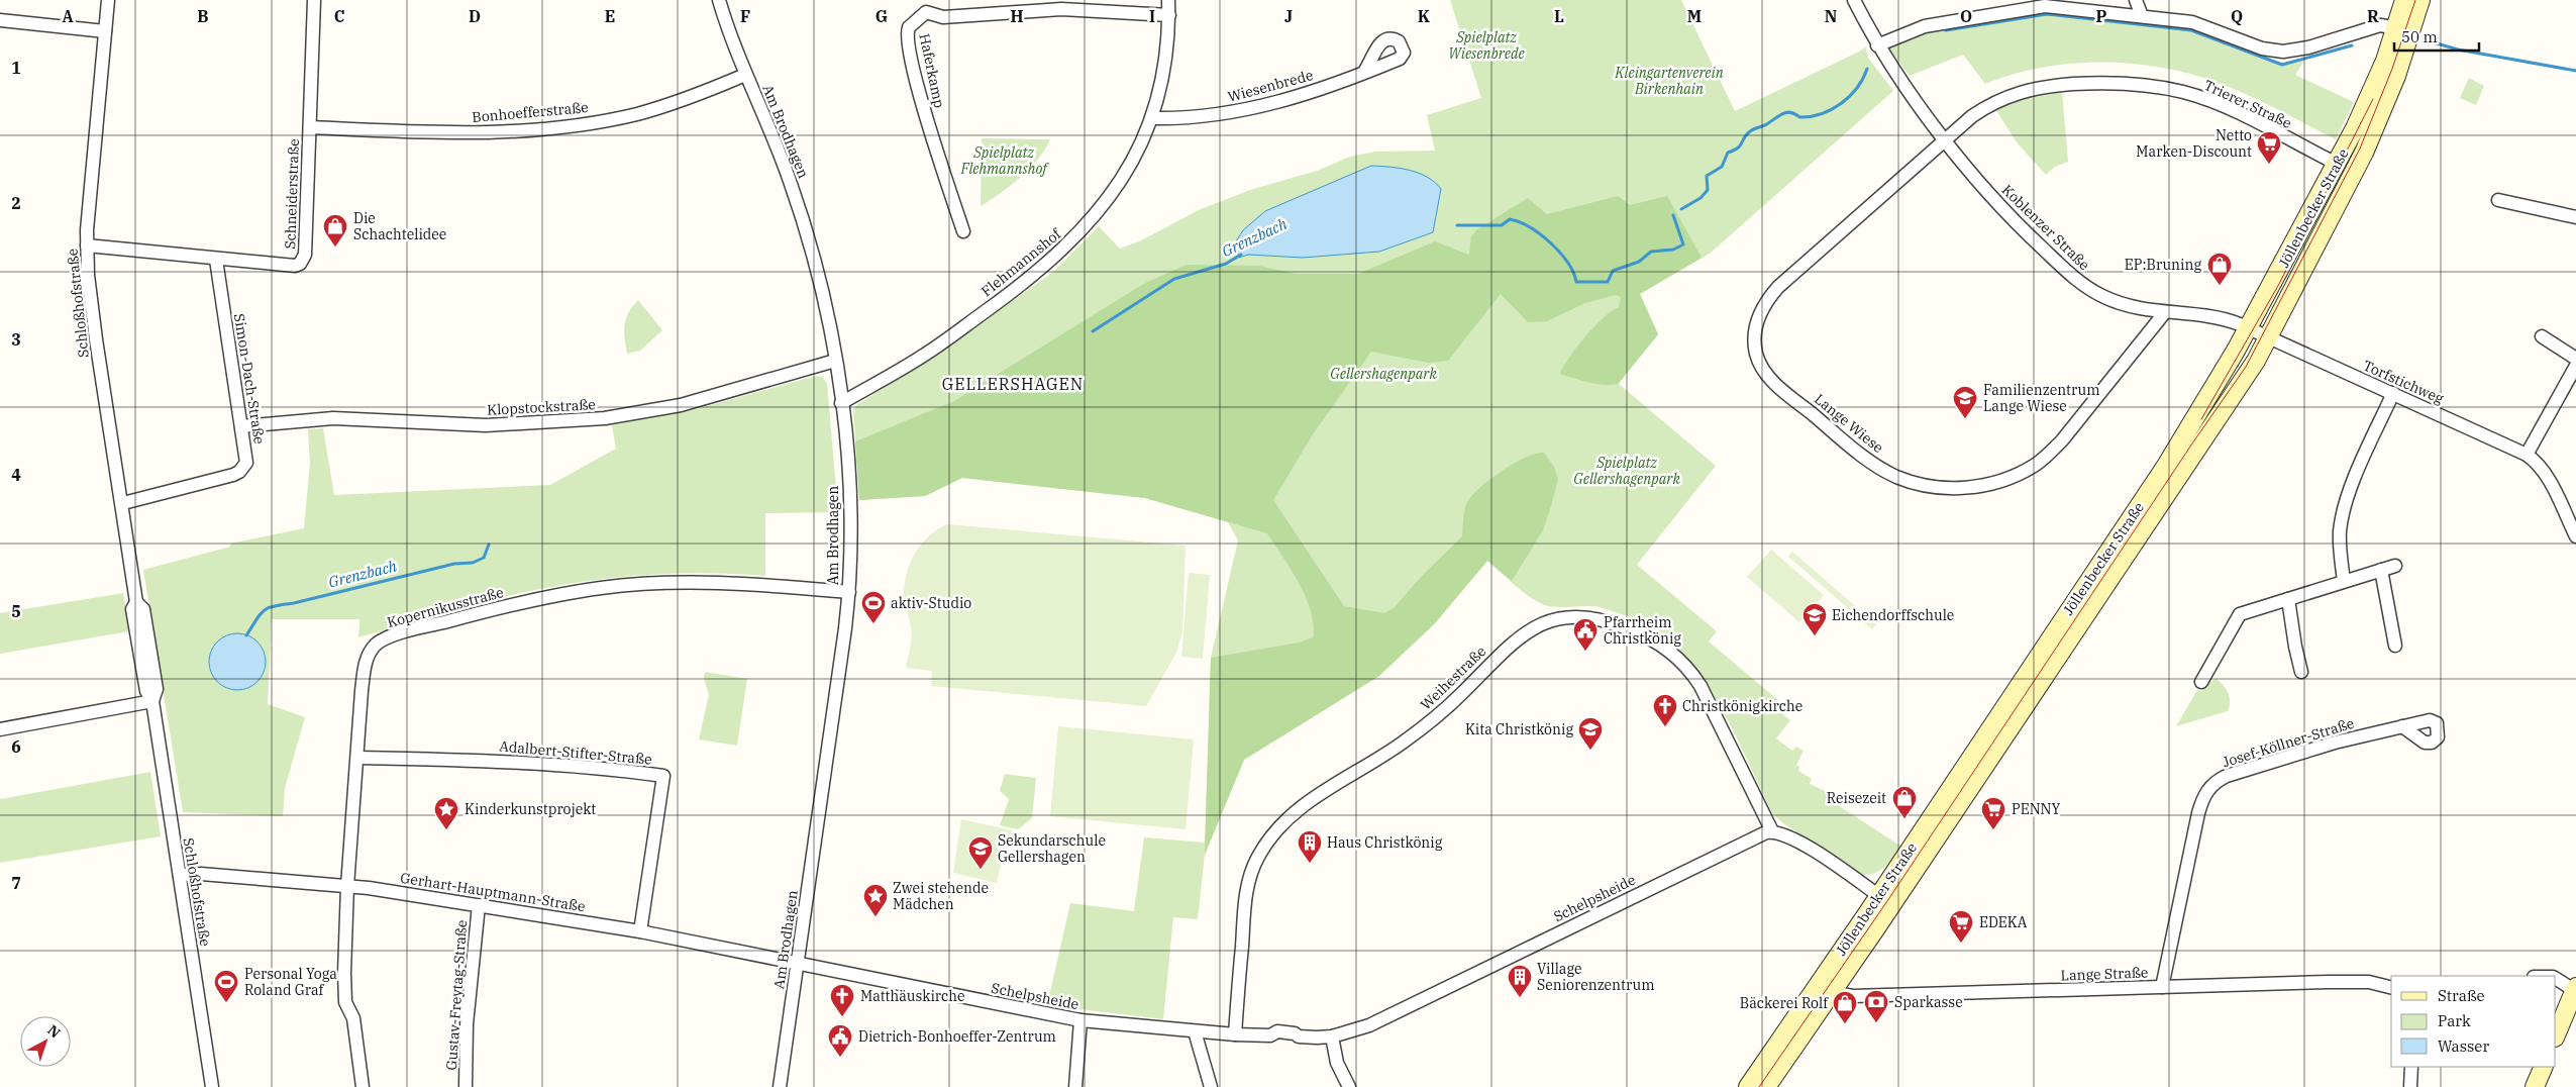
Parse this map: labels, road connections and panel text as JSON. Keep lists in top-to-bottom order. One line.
{"streets":{"main road":["Jöllenbecker Straße"],"street":["Haferkamp","Wiesenbrede","Trierer Straße","Bonhoefferstraße","Am Brodhagen","Schneiderstraße","Koblenzer Straße","Flehmannshof","Schloßhofstraße","Simon-Dach-Straße","Torfstichweg","Klopstockstraße","Lange Wiese","Kopernikusstraße","Weihestraße","Josef-Köllner-Straße","Adalbert-Stifter-Straße","Gerhart-Hauptmann-Straße","Schelpsheide","Lange Straße","Gustav-Freytag-Straße"]},"crossings":[["Haferkamp","Flehmannshof"],["Wiesenbrede","Flehmannshof"],["Trierer Straße","Jöllenbecker Straße"],["Trierer Straße","Koblenzer Straße"],["Trierer Straße","Lange Wiese"],["Bonhoefferstraße","Am Brodhagen"],["Bonhoefferstraße","Schneiderstraße"],["Am Brodhagen","Flehmannshof"],["Am Brodhagen","Klopstockstraße"],["Am Brodhagen","Kopernikusstraße"],["Am Brodhagen","Gerhart-Hauptmann-Straße"],["Am Brodhagen","Schelpsheide"],["Schneiderstraße","Schloßhofstraße"],["Schneiderstraße","Simon-Dach-Straße"],["Jöllenbecker Straße","Koblenzer Straße"],["Jöllenbecker Straße","Torfstichweg"],["Jöllenbecker Straße","Lange Straße"],["Koblenzer Straße","Torfstichweg"],["Koblenzer Straße","Lange Wiese"],["Schloßhofstraße","Simon-Dach-Straße"],["Schloßhofstraße","Gerhart-Hauptmann-Straße"],["Simon-Dach-Straße","Klopstockstraße"],["Kopernikusstraße","Adalbert-Stifter-Straße"],["Kopernikusstraße","Gerhart-Hauptmann-Straße"],["Weihestraße","Schelpsheide"],["Josef-Köllner-Straße","Lange Straße"],["Adalbert-Stifter-Straße","Gerhart-Hauptmann-Straße"],["Gerhart-Hauptmann-Straße","Schelpsheide"],["Gerhart-Hauptmann-Straße","Gustav-Freytag-Straße"]],"districts":["GELLERSHAGEN"],"water":["Grenzbach"],"parks":["Spielplatz Wiesenbrede","Kleingartenverein Birkenhain","Spielplatz Flehmannshof","Gellershagenpark","Spielplatz Gellershagenpark"],"places":{"supermarket":["Netto Marken-Discount","PENNY","EDEKA"],"shop":["Die Schachtelidee","EP:Bruning","Reisezeit","Bäckerei Rolf"],"school or university":["Familienzentrum Lange Wiese","Eichendorffschule","Kita Christkönig","Sekundarschule Gellershagen"],"sports":["aktiv-Studio","Personal Yoga Roland Graf"],"public building":["Pfarrheim Christkönig","Dietrich-Bonhoeffer-Zentrum"],"church":["Christkönigkirche","Matthäuskirche"],"place":["Kinderkunstprojekt","Zwei stehende Mädchen"],"building":["Haus Christkönig","Village Seniorenzentrum"],"bank":["Sparkasse"]},"legend":["Straße","Park","Wasser"],"scale_bar":"50 m","north":"top right","grid":{"columns":["A","B","C","D","E","F","G","H","I","J","K","L","M","N","O","P","Q","R"],"rows":["1","2","3","4","5","6","7"]}}
